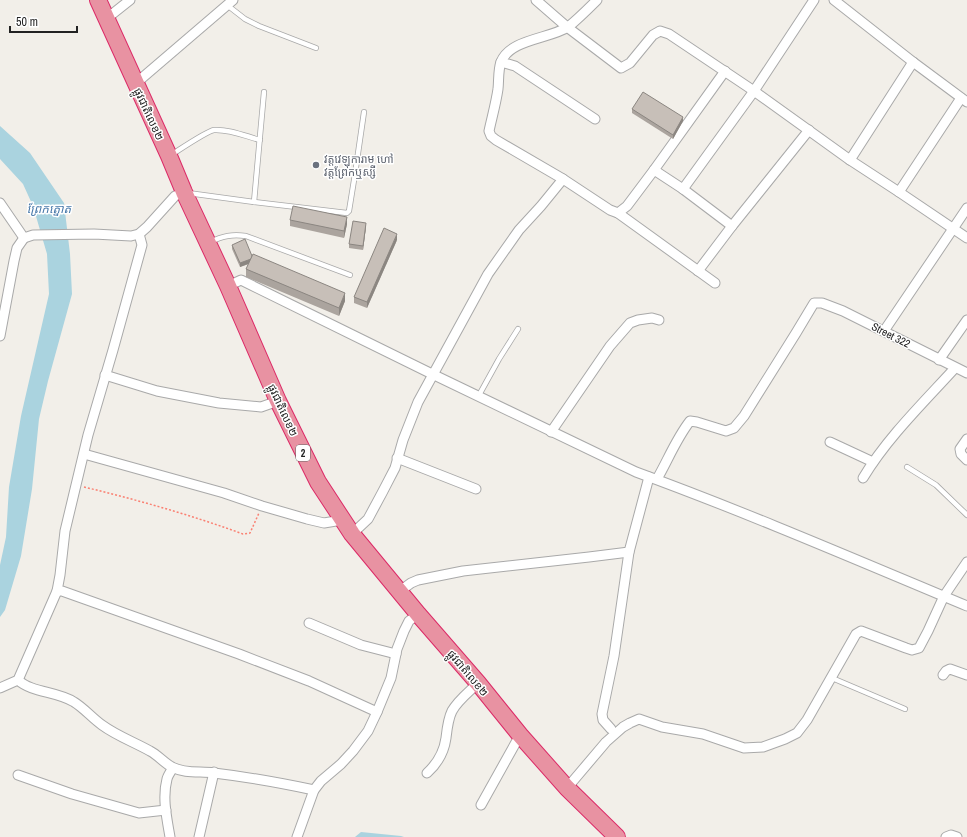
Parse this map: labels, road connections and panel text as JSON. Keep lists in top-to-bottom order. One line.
{"streets":{"highway":["ផ្លូវជាតិលេខ២","2"],"street":["Street 322"]},"water":["ព្រែកត្នោត"],"places":["វត្តវេឡុការាម ហៅ វត្តព្រែកឬស្សី"],"scale_bar":"50 m"}
